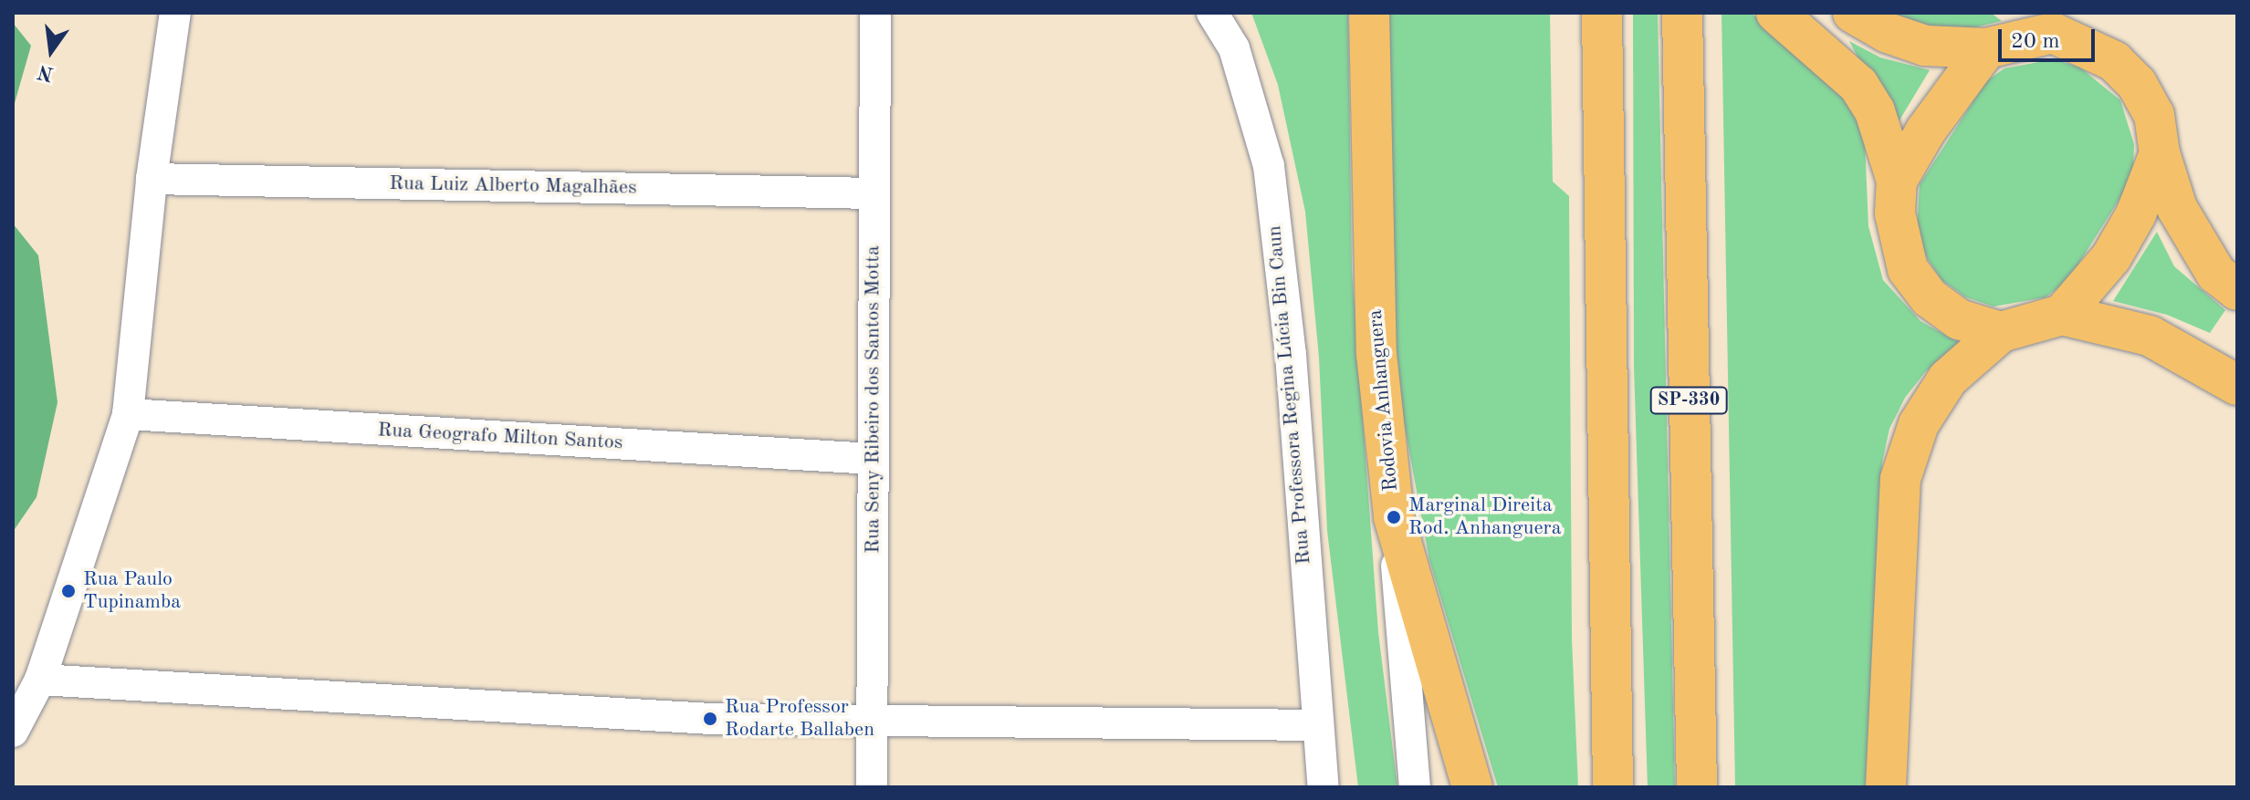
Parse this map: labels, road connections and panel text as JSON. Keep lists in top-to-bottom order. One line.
{"streets":{"main road":["Rodovia Anhanguera","SP-330"],"street":["Rua Luiz Alberto Magalhães","Rua Professora Regina Lúcia Bin Caun","Rua Seny Ribeiro dos Santos Motta","Rua Geografo Milton Santos"]},"crossings":[["Rua Luiz Alberto Magalhães","Rua Seny Ribeiro dos Santos Motta"],["Rua Seny Ribeiro dos Santos Motta","Rua Geografo Milton Santos"]],"places":["Marginal Direita Rod. Anhanguera","Rua Paulo Tupinamba","Rua Professor Rodarte Ballaben"],"scale_bar":"20 m","north":"bottom"}
